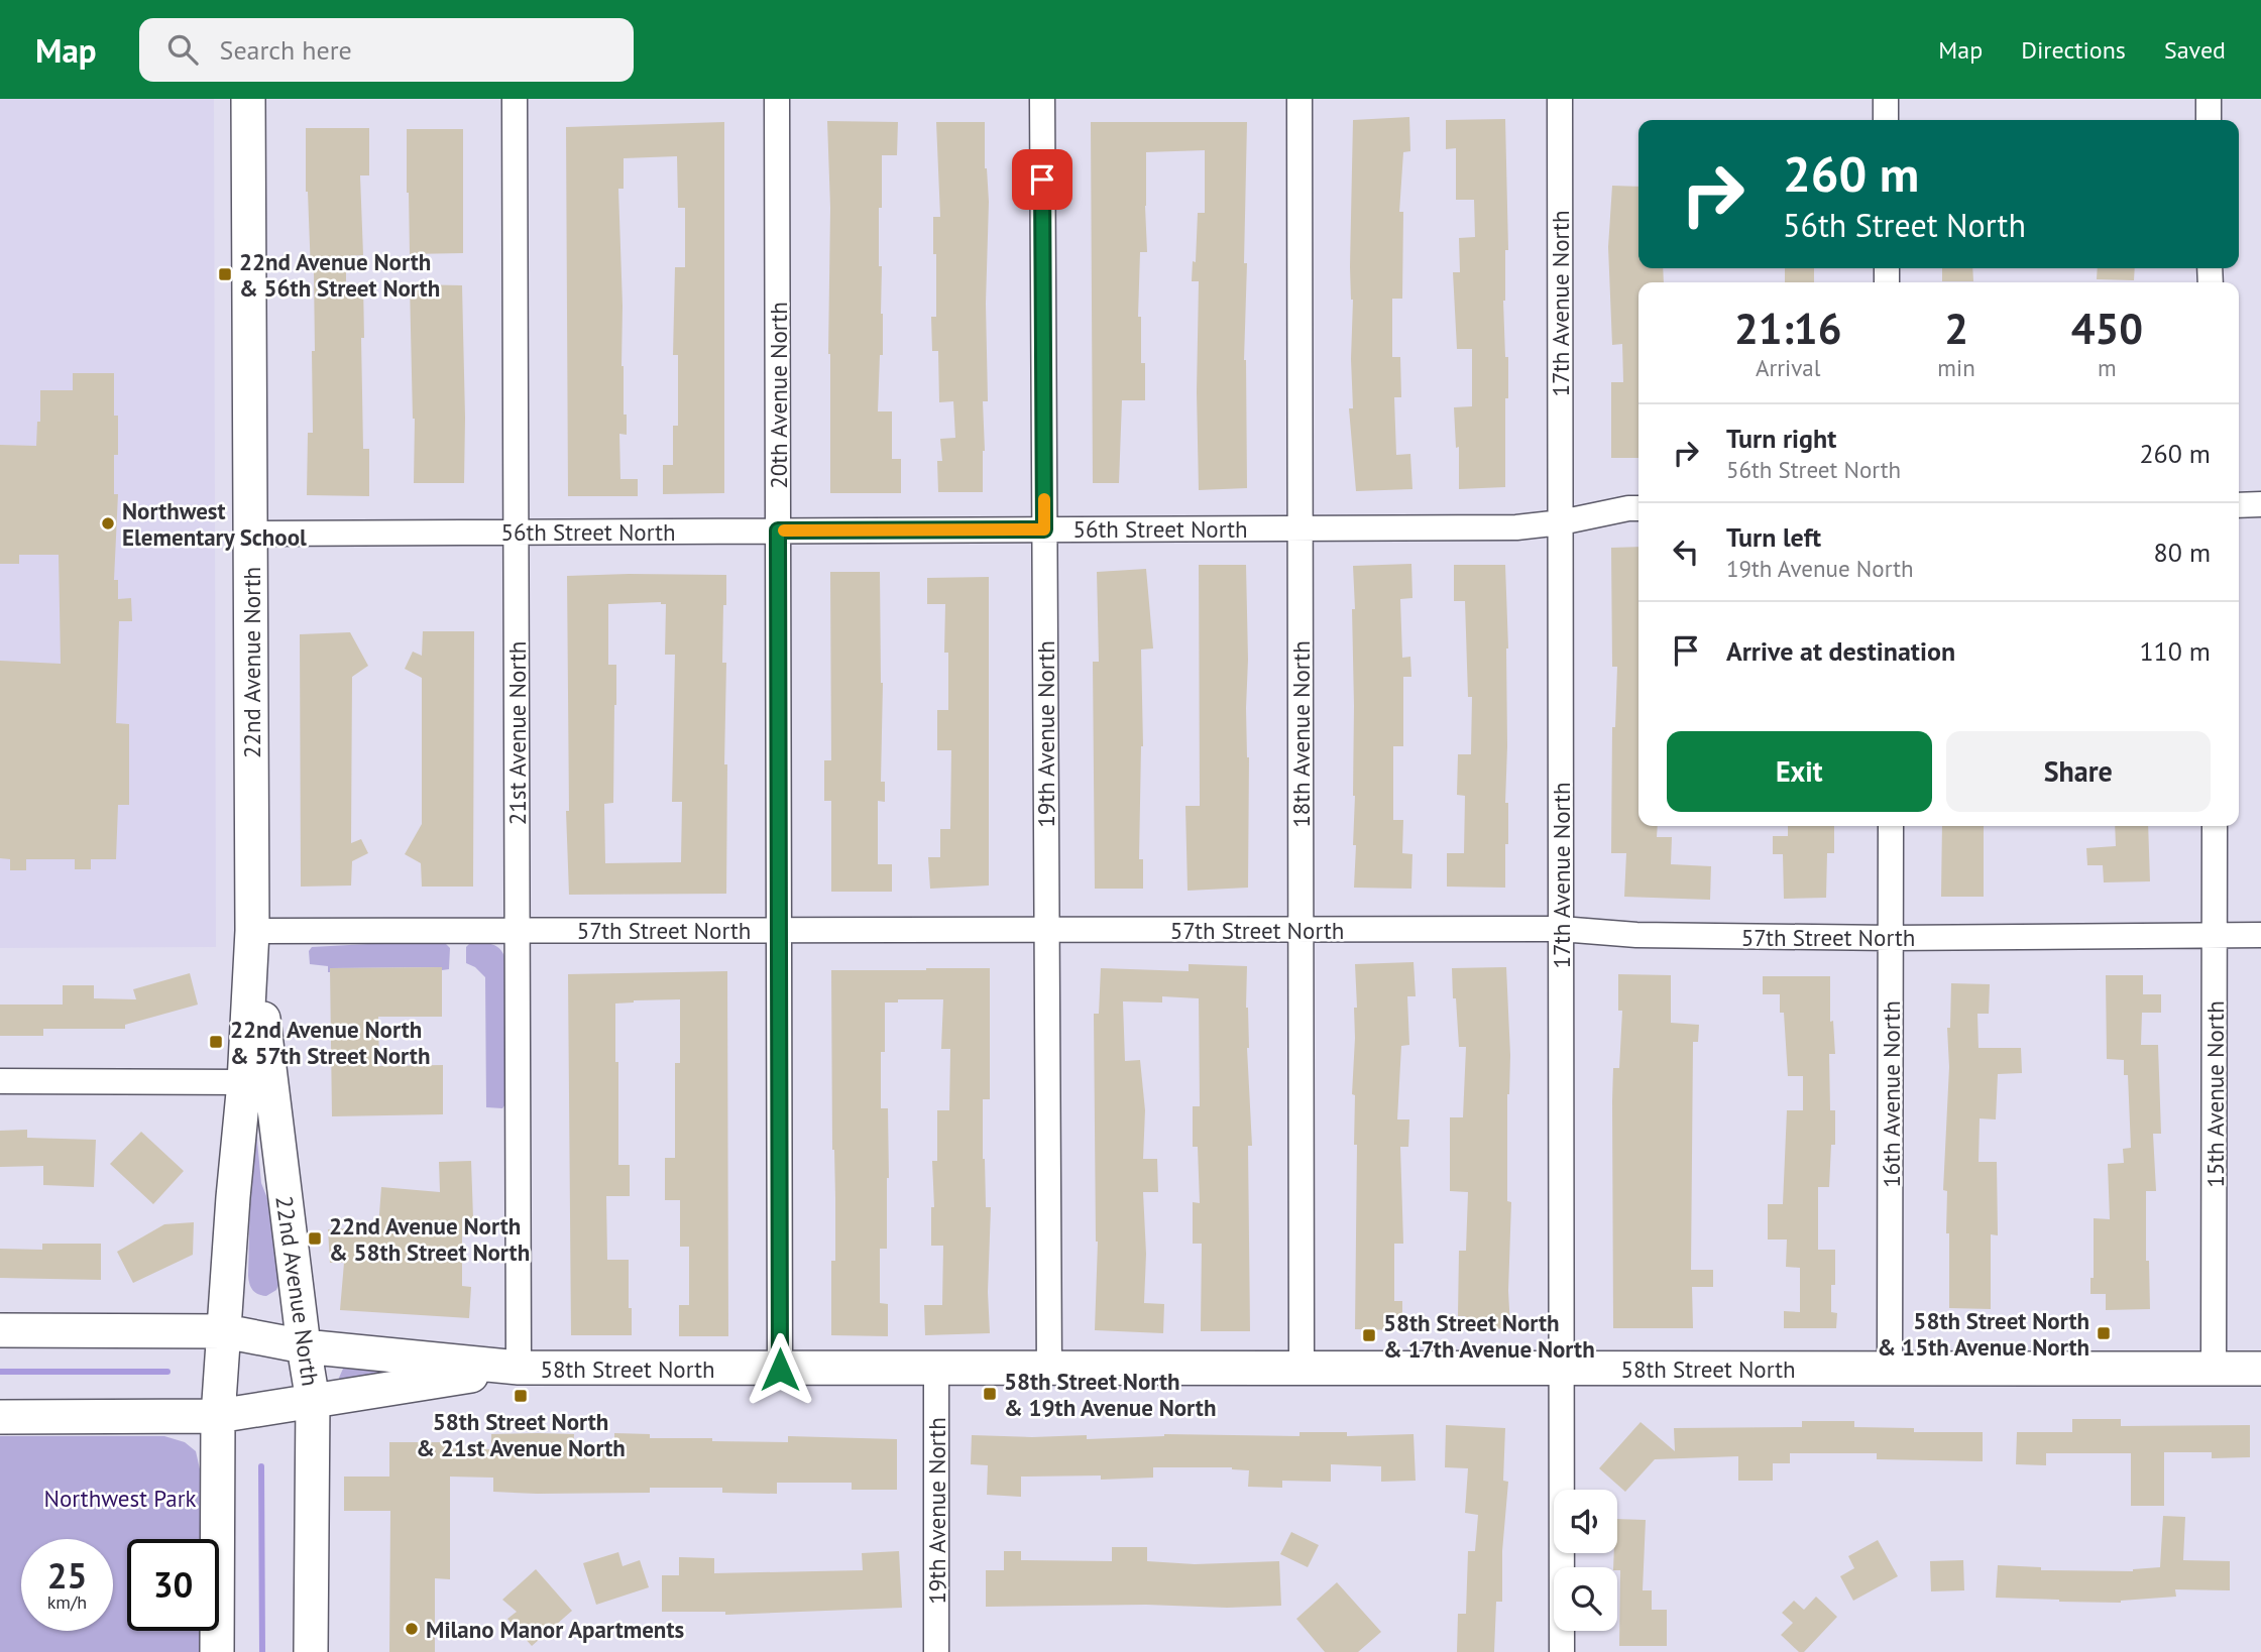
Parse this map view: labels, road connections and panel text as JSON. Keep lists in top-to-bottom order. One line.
{"streets":{"street":["17th Avenue North","20th Avenue North","56th Street North","22nd Avenue North","21st Avenue North","19th Avenue North","18th Avenue North","57th Street North","16th Avenue North","15th Avenue North","58th Street North"]},"crossings":[["17th Avenue North","56th Street North"],["17th Avenue North","57th Street North"],["17th Avenue North","58th Street North"],["20th Avenue North","56th Street North"],["20th Avenue North","57th Street North"],["20th Avenue North","58th Street North"],["56th Street North","22nd Avenue North"],["56th Street North","21st Avenue North"],["56th Street North","19th Avenue North"],["56th Street North","18th Avenue North"],["22nd Avenue North","57th Street North"],["22nd Avenue North","58th Street North"],["21st Avenue North","57th Street North"],["21st Avenue North","58th Street North"],["19th Avenue North","57th Street North"],["19th Avenue North","58th Street North"],["18th Avenue North","57th Street North"],["18th Avenue North","58th Street North"],["57th Street North","16th Avenue North"],["57th Street North","15th Avenue North"],["16th Avenue North","58th Street North"],["15th Avenue North","58th Street North"]],"parks":["Northwest Park"],"places":{"transit":["22nd Avenue North & 56th Street North","22nd Avenue North & 57th Street North","22nd Avenue North & 58th Street North","58th Street North & 15th Avenue North","58th Street North & 17th Avenue North","58th Street North & 19th Avenue North","58th Street North & 21st Avenue North"],"other":["Northwest Elementary School","Milano Manor Apartments"]},"page":{"header":"Map","search":"Search here","nav":["Map","Directions","Saved"],"turn":["260 m","56th Street North"],"eta":["21:16","Arrival","2","min","450","m"],"list":[{"name":"Turn right","note":"56th Street North","value":"260 m"},{"name":"Turn left","note":"19th Avenue North","value":"80 m"},{"name":"Arrive at destination","value":"110 m"}],"buttons":["Exit","Share"],"speed":"25 km/h","limit":"30"}}
